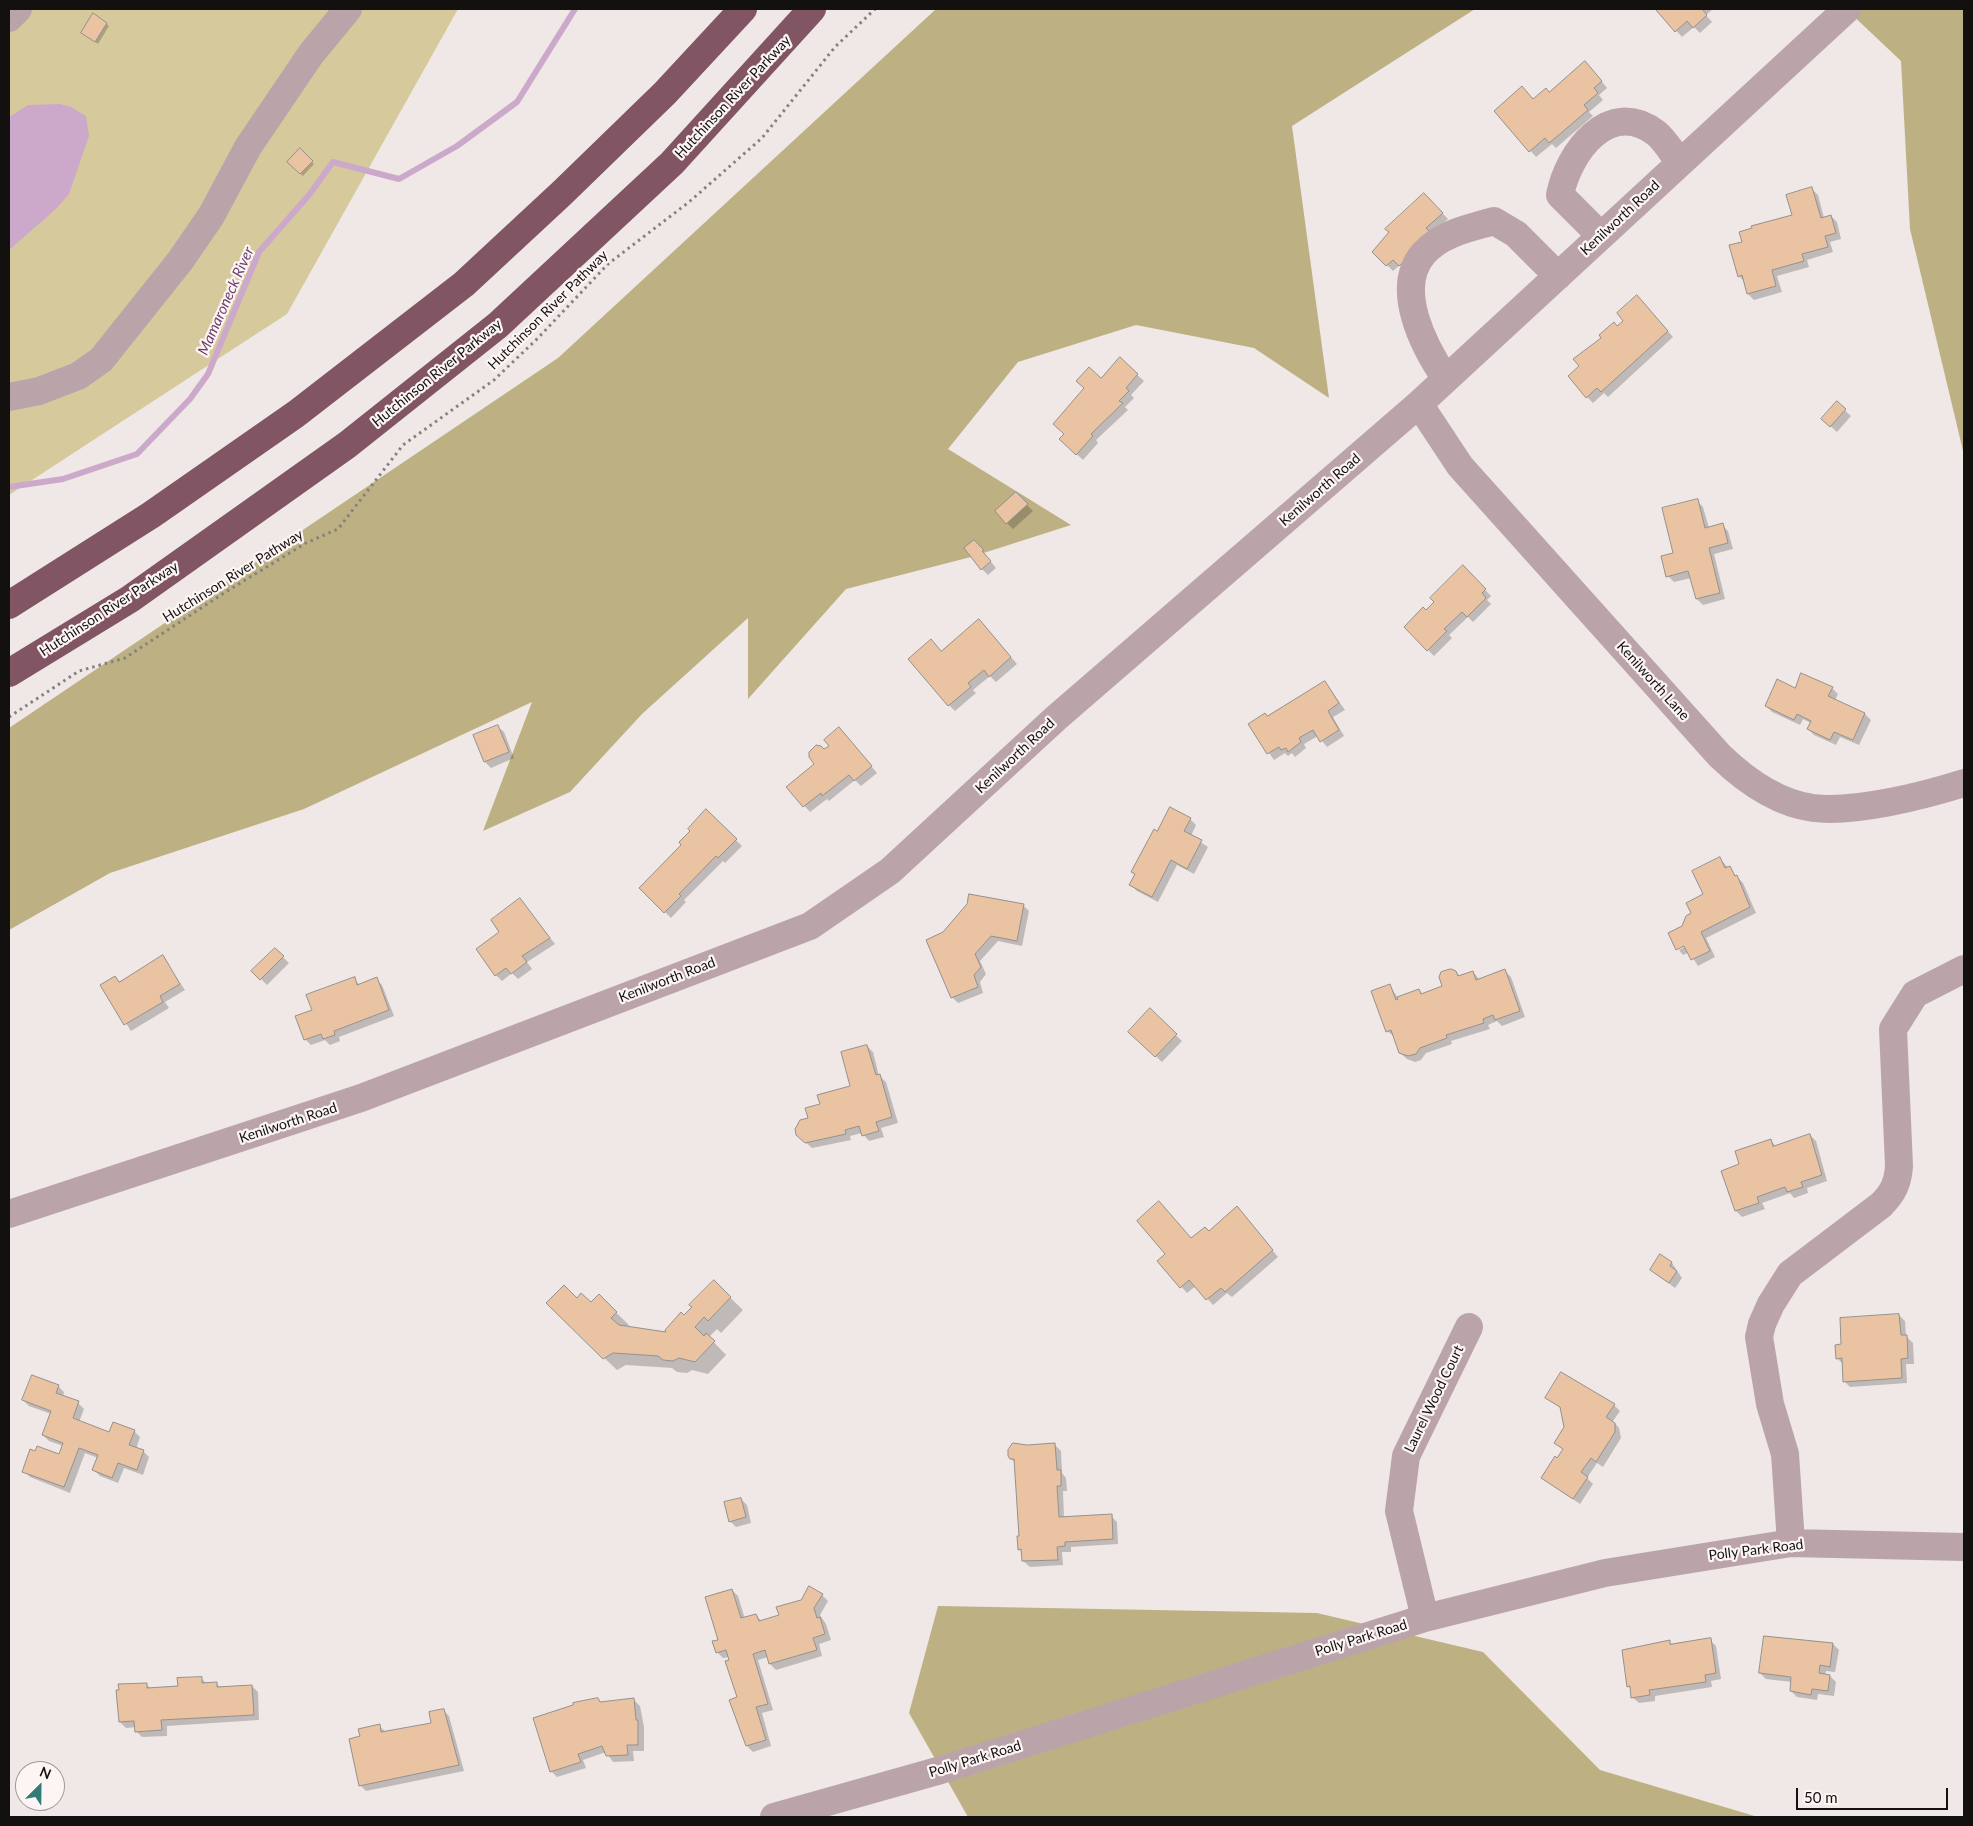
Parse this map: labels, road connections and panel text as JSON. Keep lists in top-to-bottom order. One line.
{"streets":{"highway":["Hutchinson River Parkway"],"street":["Kenilworth Road","Kenilworth Lane","Laurel Wood Court","Polly Park Road"],"path":["Hutchinson River Pathway"]},"crossings":[["Kenilworth Road","Kenilworth Lane"],["Laurel Wood Court","Polly Park Road"]],"water":["Mamaroneck River"],"scale_bar":"50 m","north":"top right"}
